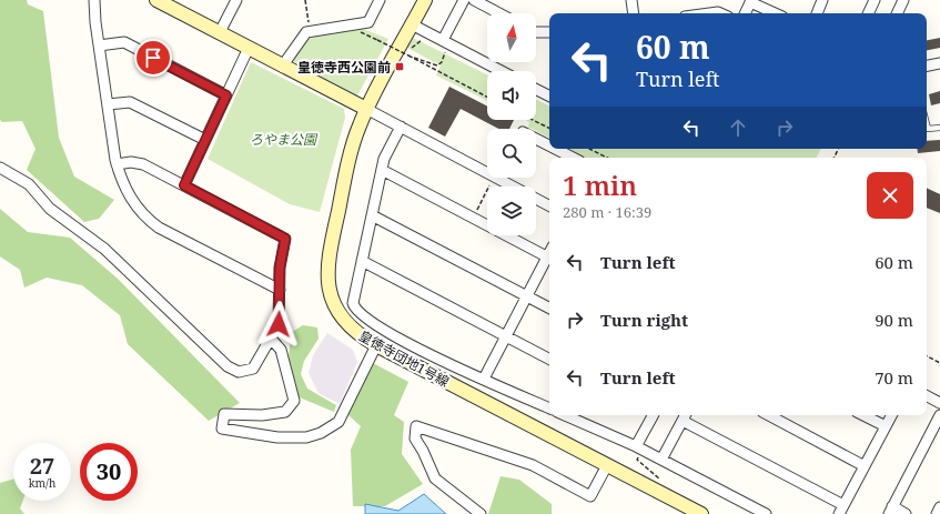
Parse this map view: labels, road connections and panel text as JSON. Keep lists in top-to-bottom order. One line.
{"streets":{"street":["皇徳寺団地1号線"]},"parks":["ろやま公園"],"places":{"transit":["皇徳寺西公園前"]},"north":"top","page":{"turn":["60 m","Turn left"],"heading":["1 min","280 m · 16:39"],"list":[{"name":"Turn left","value":"60 m"},{"name":"Turn right","value":"90 m"},{"name":"Turn left","value":"70 m"}],"speed":"27 km/h","limit":"30"}}
